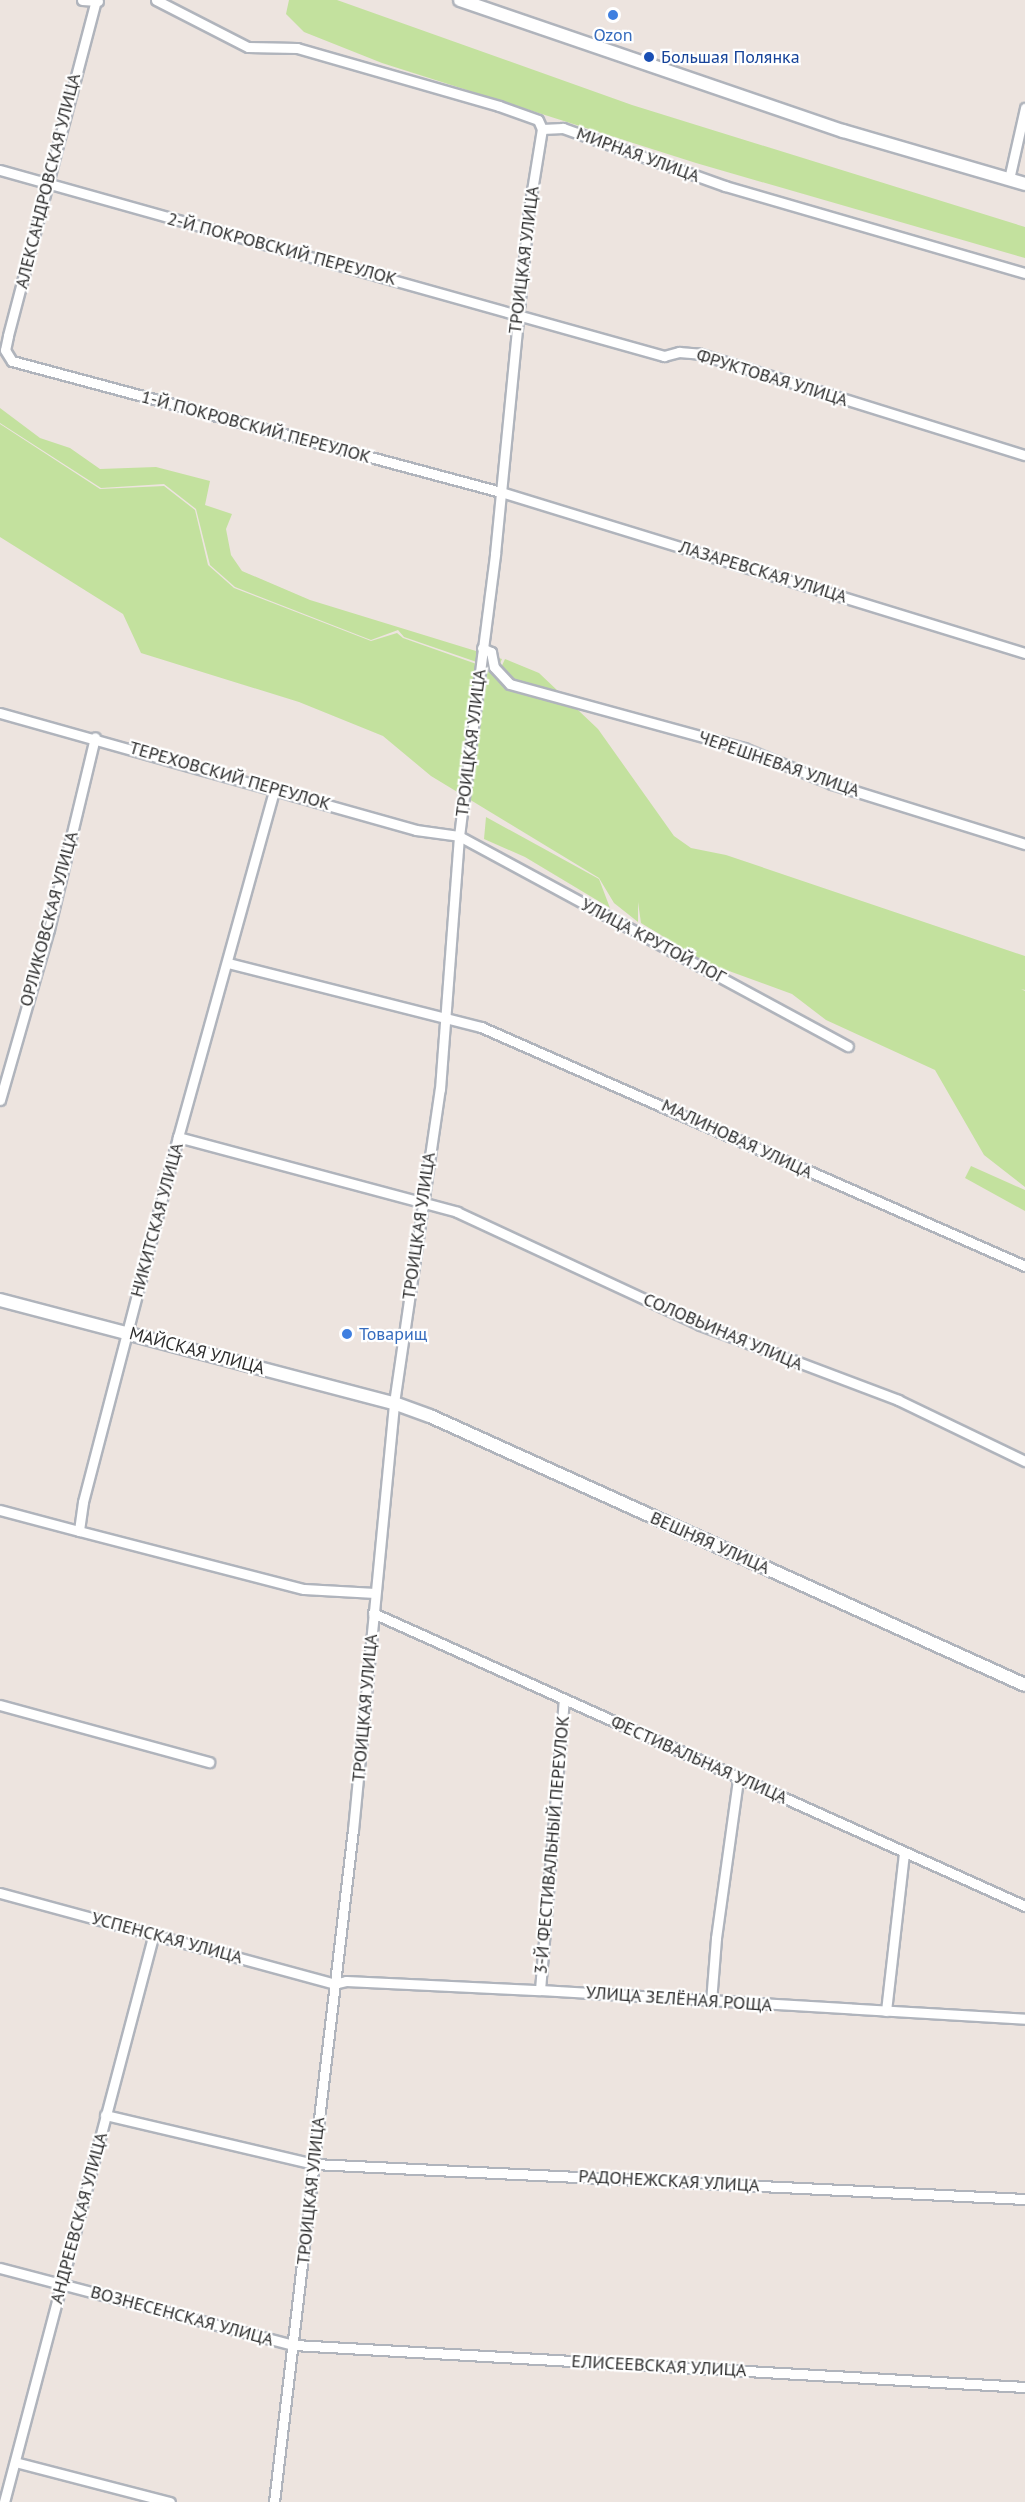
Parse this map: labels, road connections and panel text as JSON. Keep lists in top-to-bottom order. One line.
{"streets":{"street":["МИРНАЯ УЛИЦА","АЛЕКСАНДРОВСКАЯ УЛИЦА","2-Й ПОКРОВСКИЙ ПЕРЕУЛОК","ТРОИЦКАЯ УЛИЦА","ФРУКТОВАЯ УЛИЦА","1-Й ПОКРОВСКИЙ ПЕРЕУЛОК","ЛАЗАРЕВСКАЯ УЛИЦА","ЧЕРЕШНЕВАЯ УЛИЦА","ТЕРЕХОВСКИЙ ПЕРЕУЛОК","ОРЛИКОВСКАЯ УЛИЦА","УЛИЦА КРУТОЙ ЛОГ","МАЛИНОВАЯ УЛИЦА","НИКИТСКАЯ УЛИЦА","СОЛОВЬИНАЯ УЛИЦА","МАЙСКАЯ УЛИЦА","ВЕШНЯЯ УЛИЦА","ФЕСТИВАЛЬНАЯ УЛИЦА","3-Й ФЕСТИВАЛЬНЫЙ ПЕРЕУЛОК","УСПЕНСКАЯ УЛИЦА","УЛИЦА ЗЕЛЁНАЯ РОЩА","РАДОНЕЖСКАЯ УЛИЦА","АНДРЕЕВСКАЯ УЛИЦА","ВОЗНЕСЕНСКАЯ УЛИЦА","ЕЛИСЕЕВСКАЯ УЛИЦА"]},"crossings":[["МИРНАЯ УЛИЦА","ТРОИЦКАЯ УЛИЦА"],["АЛЕКСАНДРОВСКАЯ УЛИЦА","2-Й ПОКРОВСКИЙ ПЕРЕУЛОК"],["АЛЕКСАНДРОВСКАЯ УЛИЦА","1-Й ПОКРОВСКИЙ ПЕРЕУЛОК"],["2-Й ПОКРОВСКИЙ ПЕРЕУЛОК","ТРОИЦКАЯ УЛИЦА"],["2-Й ПОКРОВСКИЙ ПЕРЕУЛОК","ФРУКТОВАЯ УЛИЦА"],["ТРОИЦКАЯ УЛИЦА","ФРУКТОВАЯ УЛИЦА"],["ТРОИЦКАЯ УЛИЦА","1-Й ПОКРОВСКИЙ ПЕРЕУЛОК"],["ТРОИЦКАЯ УЛИЦА","ЛАЗАРЕВСКАЯ УЛИЦА"],["ТРОИЦКАЯ УЛИЦА","ЧЕРЕШНЕВАЯ УЛИЦА"],["ТРОИЦКАЯ УЛИЦА","ТЕРЕХОВСКИЙ ПЕРЕУЛОК"],["ТРОИЦКАЯ УЛИЦА","УЛИЦА КРУТОЙ ЛОГ"],["ТРОИЦКАЯ УЛИЦА","МАЛИНОВАЯ УЛИЦА"],["ТРОИЦКАЯ УЛИЦА","СОЛОВЬИНАЯ УЛИЦА"],["ТРОИЦКАЯ УЛИЦА","МАЙСКАЯ УЛИЦА"],["ТРОИЦКАЯ УЛИЦА","ВЕШНЯЯ УЛИЦА"],["ТРОИЦКАЯ УЛИЦА","ФЕСТИВАЛЬНАЯ УЛИЦА"],["ТРОИЦКАЯ УЛИЦА","УСПЕНСКАЯ УЛИЦА"],["ТРОИЦКАЯ УЛИЦА","УЛИЦА ЗЕЛЁНАЯ РОЩА"],["ТРОИЦКАЯ УЛИЦА","РАДОНЕЖСКАЯ УЛИЦА"],["ТРОИЦКАЯ УЛИЦА","ВОЗНЕСЕНСКАЯ УЛИЦА"],["ТРОИЦКАЯ УЛИЦА","ЕЛИСЕЕВСКАЯ УЛИЦА"],["1-Й ПОКРОВСКИЙ ПЕРЕУЛОК","ЛАЗАРЕВСКАЯ УЛИЦА"],["ТЕРЕХОВСКИЙ ПЕРЕУЛОК","ОРЛИКОВСКАЯ УЛИЦА"],["ТЕРЕХОВСКИЙ ПЕРЕУЛОК","УЛИЦА КРУТОЙ ЛОГ"],["ТЕРЕХОВСКИЙ ПЕРЕУЛОК","НИКИТСКАЯ УЛИЦА"],["МАЛИНОВАЯ УЛИЦА","НИКИТСКАЯ УЛИЦА"],["НИКИТСКАЯ УЛИЦА","СОЛОВЬИНАЯ УЛИЦА"],["НИКИТСКАЯ УЛИЦА","МАЙСКАЯ УЛИЦА"],["МАЙСКАЯ УЛИЦА","ВЕШНЯЯ УЛИЦА"],["ФЕСТИВАЛЬНАЯ УЛИЦА","3-Й ФЕСТИВАЛЬНЫЙ ПЕРЕУЛОК"],["3-Й ФЕСТИВАЛЬНЫЙ ПЕРЕУЛОК","УЛИЦА ЗЕЛЁНАЯ РОЩА"],["УСПЕНСКАЯ УЛИЦА","УЛИЦА ЗЕЛЁНАЯ РОЩА"],["УСПЕНСКАЯ УЛИЦА","АНДРЕЕВСКАЯ УЛИЦА"],["РАДОНЕЖСКАЯ УЛИЦА","АНДРЕЕВСКАЯ УЛИЦА"],["АНДРЕЕВСКАЯ УЛИЦА","ВОЗНЕСЕНСКАЯ УЛИЦА"],["ВОЗНЕСЕНСКАЯ УЛИЦА","ЕЛИСЕЕВСКАЯ УЛИЦА"]],"places":["Ozon","Большая Полянка","Товарищ"]}
